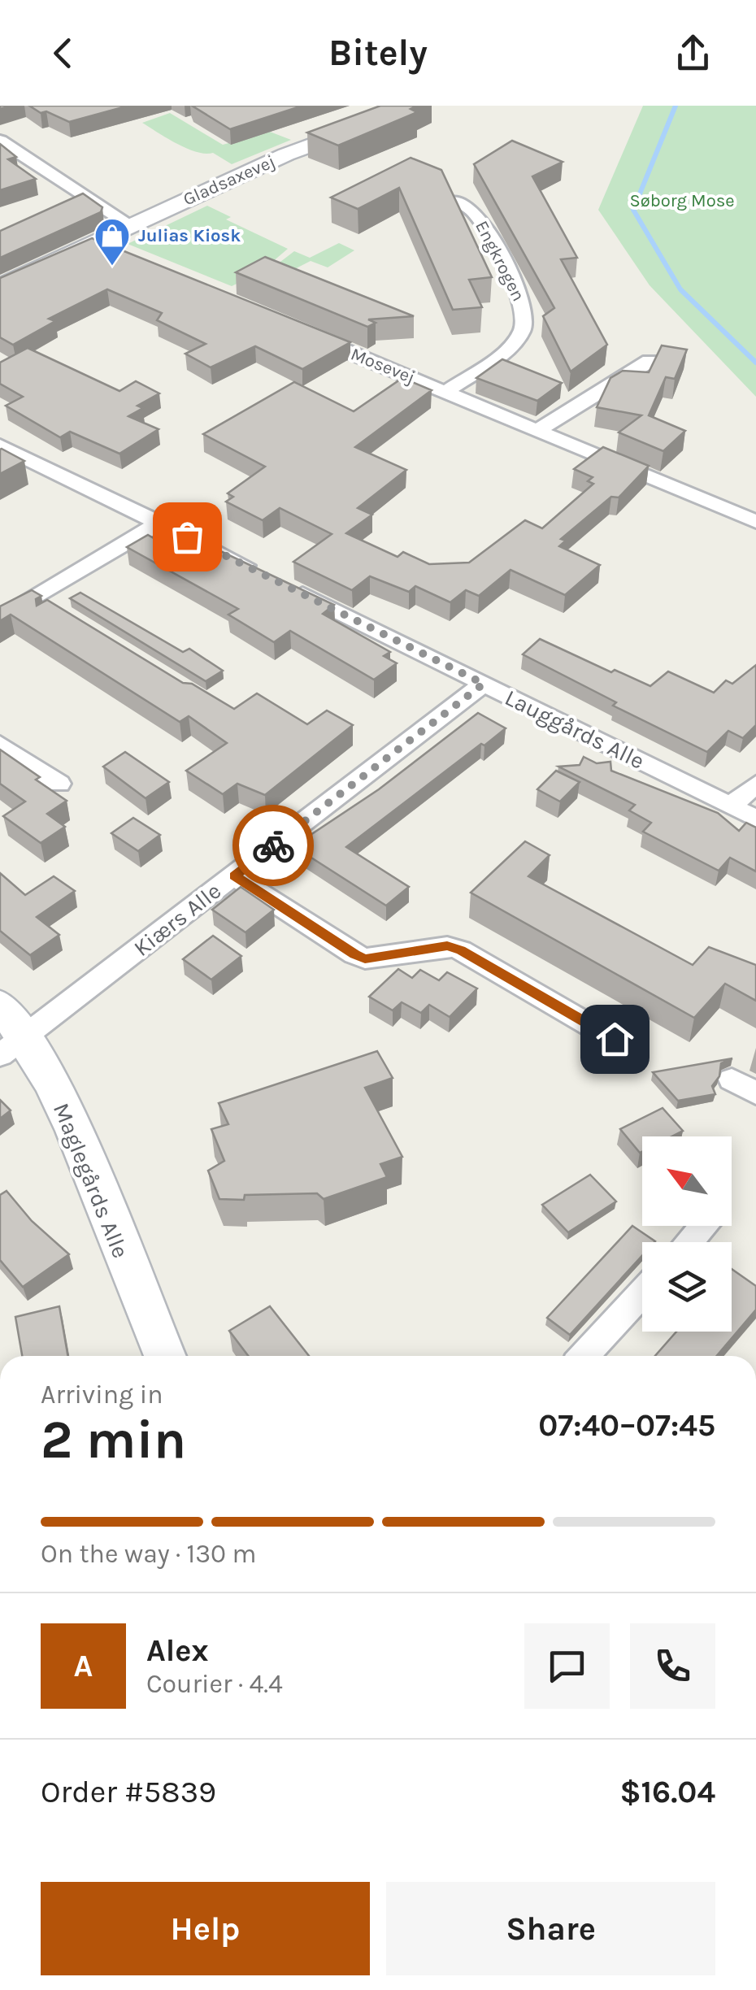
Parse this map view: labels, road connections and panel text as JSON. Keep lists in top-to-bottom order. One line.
{"streets":{"street":["Gladsaxevej","Engkrogen","Mosevej","Lauggårds Alle","Kiærs Alle","Maglegårds Alle"]},"crossings":[["Engkrogen","Mosevej"],["Lauggårds Alle","Kiærs Alle"],["Kiærs Alle","Maglegårds Alle"]],"parks":["Søborg Mose"],"places":{"shop":["Julias Kiosk"]},"north":"top left","page":{"header":"Bitely","heading":["2 min","Arriving in","07:40–07:45"],"panel":["Alex","Courier · 4.4","Order #5839","$16.04"],"bar":"On the way · 130 m","round":"A","buttons":["Help","Share"]}}
